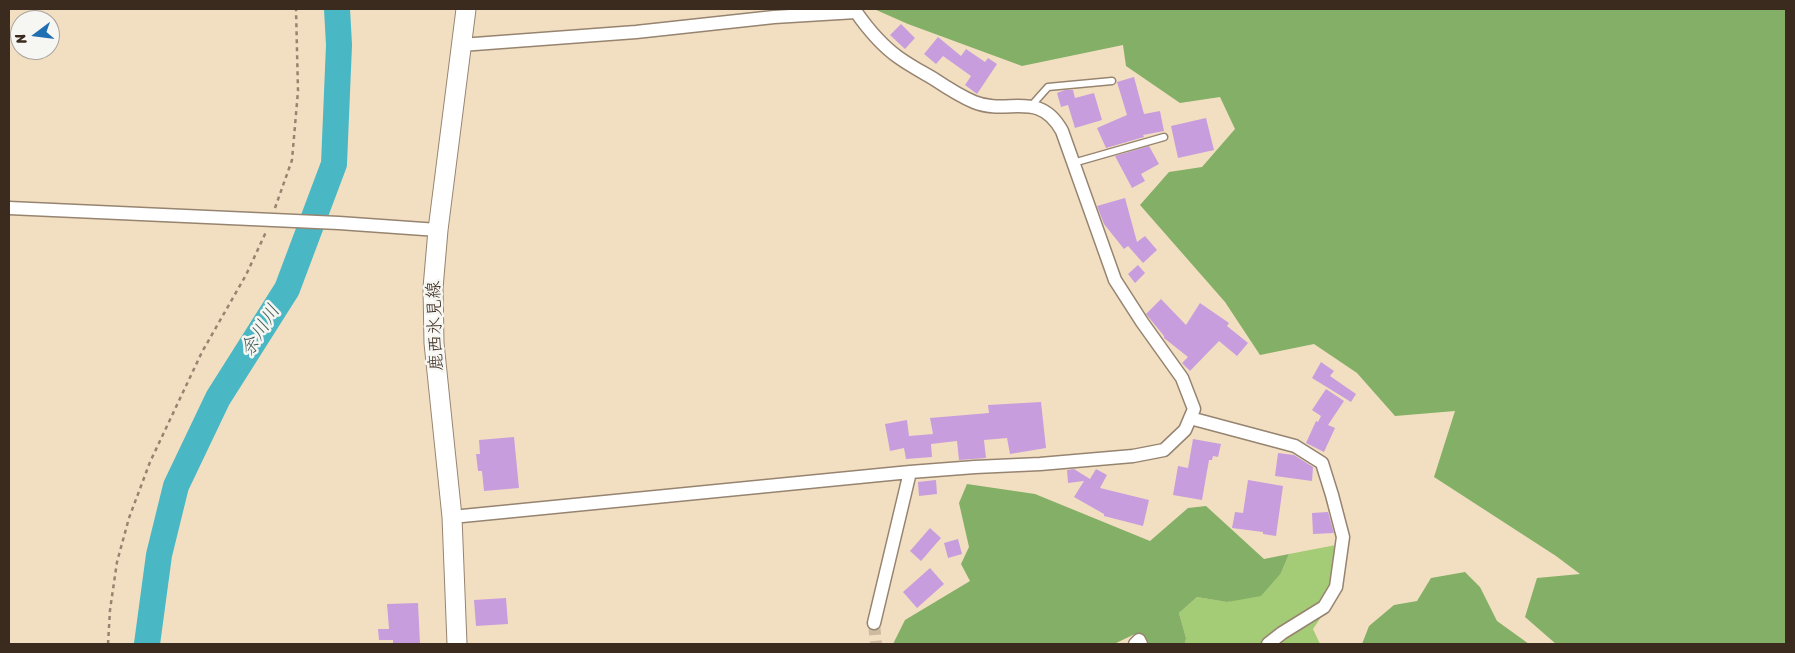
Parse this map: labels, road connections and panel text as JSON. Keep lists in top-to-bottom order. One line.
{"streets":{"main road":["鹿西氷見線"]},"water":["余川川"],"north":"left"}
